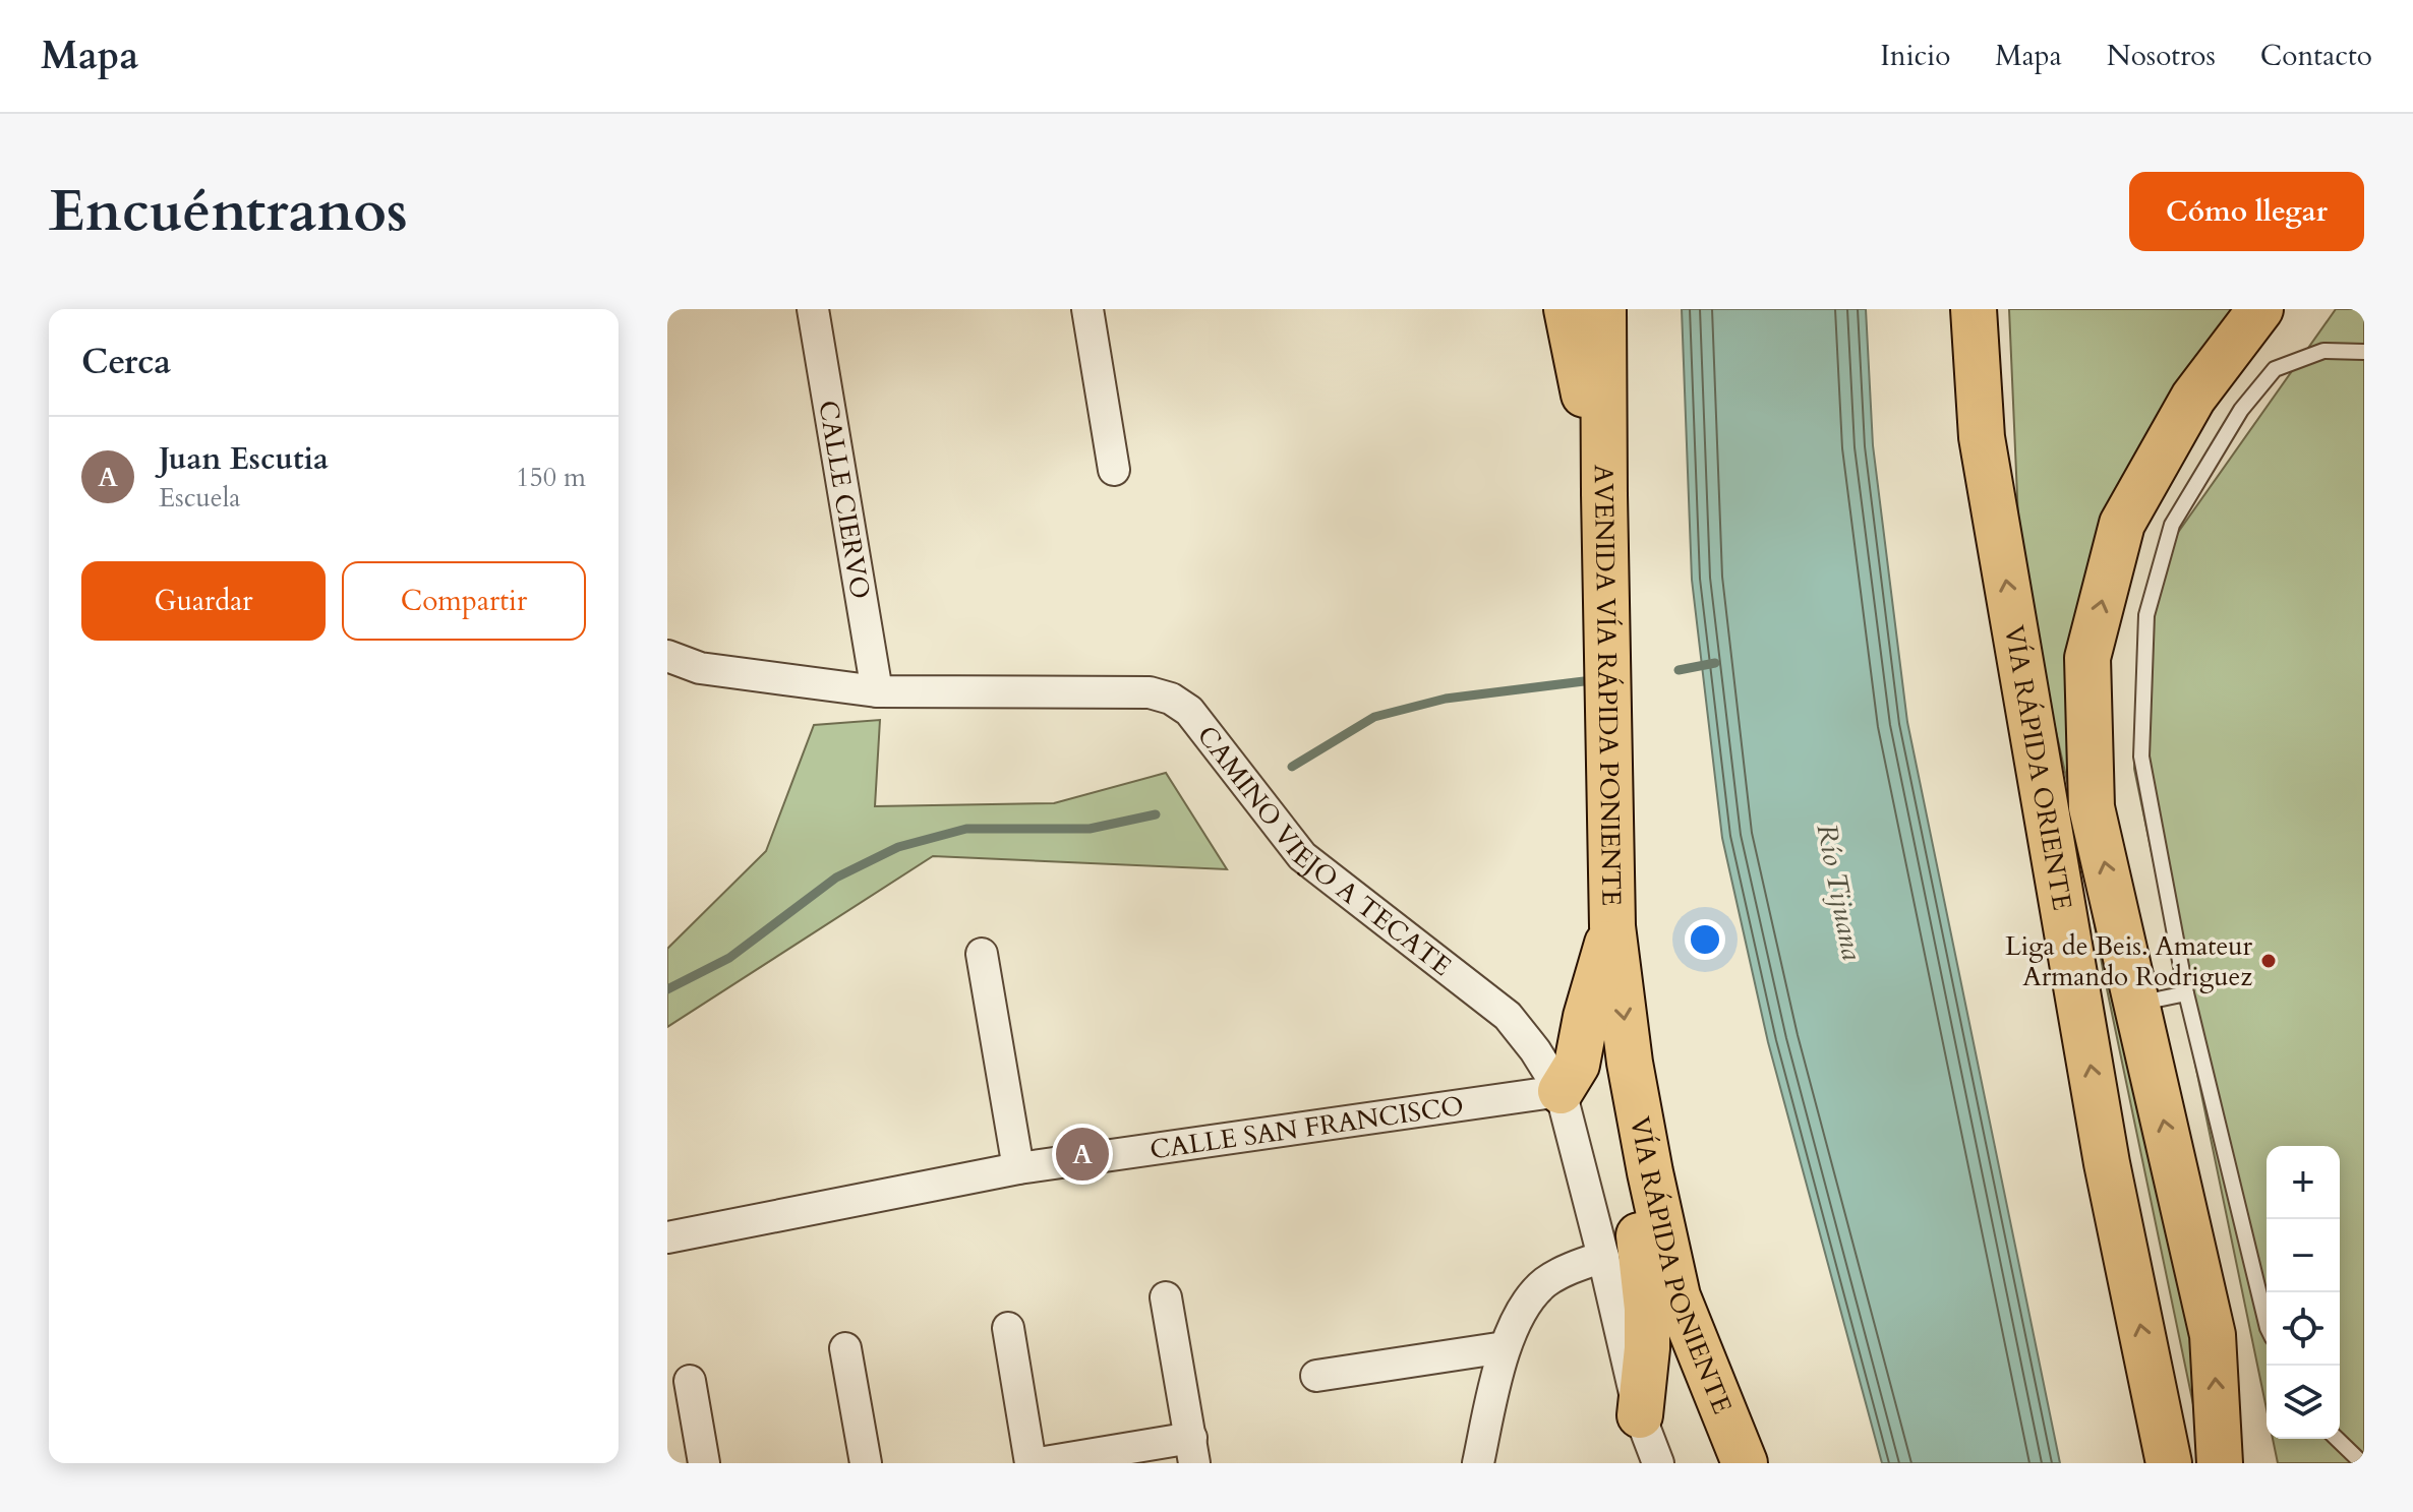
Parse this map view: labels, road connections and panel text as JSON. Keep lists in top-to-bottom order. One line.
{"streets":{"highway":["AVENIDA VÍA RÁPIDA PONIENTE","VÍA RÁPIDA ORIENTE","VÍA RÁPIDA PONIENTE"],"street":["CALLE CIERVO","CAMINO VIEJO A TECATE","CALLE SAN FRANCISCO"]},"crossings":[["CALLE CIERVO","CAMINO VIEJO A TECATE"],["AVENIDA VÍA RÁPIDA PONIENTE","VÍA RÁPIDA PONIENTE"],["CAMINO VIEJO A TECATE","CALLE SAN FRANCISCO"]],"water":["Río Tijuana"],"places":["Liga de Beis. Amateur Armando Rodriguez"],"page":{"header":"Mapa","nav":["Inicio","Mapa","Nosotros","Contacto"],"buttons":["Cómo llegar",["Guardar","Compartir"]],"title":"Encuéntranos","heading":"Cerca","list":[{"mark":"A","name":"Juan Escutia","note":"Escuela","value":"150 m"}],"pins":"A","map_buttons":["+","−"]}}
